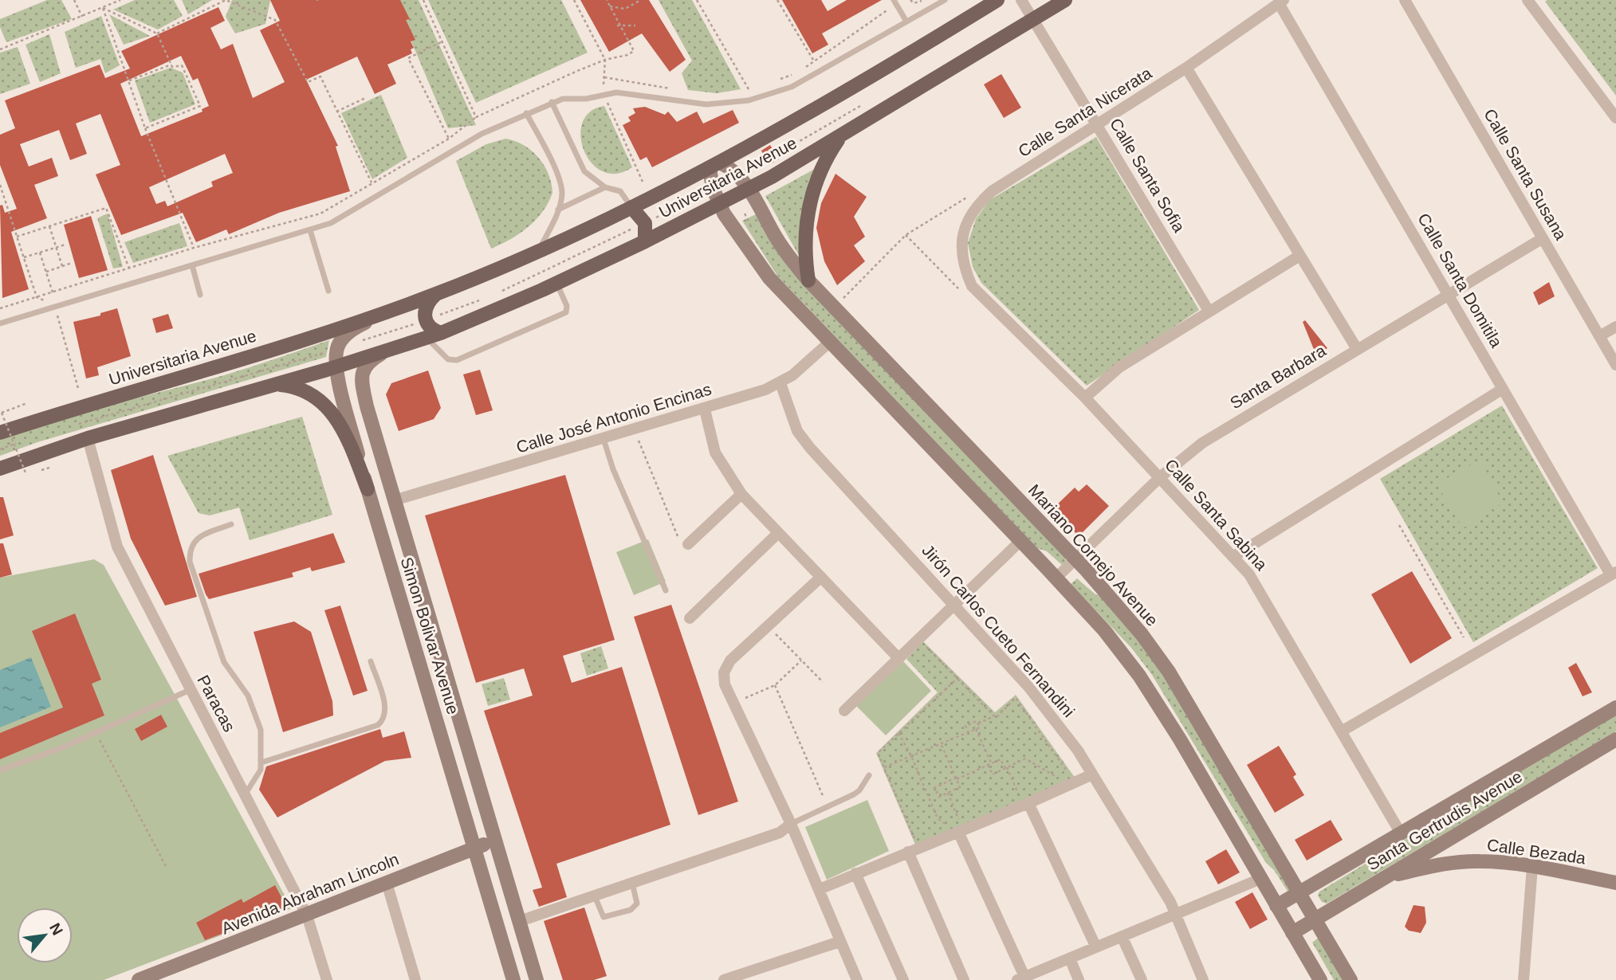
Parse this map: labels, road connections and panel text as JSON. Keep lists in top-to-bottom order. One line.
{"streets":{"main road":["Universitaria Avenue","Mariano Cornejo Avenue","Simon Bolivar Avenue","Santa Gertrudis Avenue","Calle Bezada","Avenida Abraham Lincoln"],"street":["Calle Santa Nicerata","Calle Santa Susana","Calle Santa Sofia","Calle Santa Domitila","Santa Barbara","Calle José Antonio Encinas","Calle Santa Sabina","Jirón Carlos Cueto Fernandini","Paracas"]},"crossings":[["Calle Santa Nicerata","Calle Santa Sofia"],["Calle Santa Nicerata","Calle Santa Domitila"],["Calle Santa Nicerata","Calle Santa Sabina"],["Calle Santa Susana","Santa Barbara"],["Calle Santa Sofia","Universitaria Avenue"],["Universitaria Avenue","Mariano Cornejo Avenue"],["Universitaria Avenue","Simon Bolivar Avenue"],["Calle Santa Domitila","Santa Barbara"],["Santa Barbara","Calle Santa Sabina"],["Santa Barbara","Mariano Cornejo Avenue"],["Calle José Antonio Encinas","Jirón Carlos Cueto Fernandini"],["Calle José Antonio Encinas","Simon Bolivar Avenue"],["Calle Santa Sabina","Santa Gertrudis Avenue"],["Mariano Cornejo Avenue","Santa Gertrudis Avenue"],["Simon Bolivar Avenue","Avenida Abraham Lincoln"],["Paracas","Avenida Abraham Lincoln"],["Santa Gertrudis Avenue","Calle Bezada"]],"north":"top right"}
